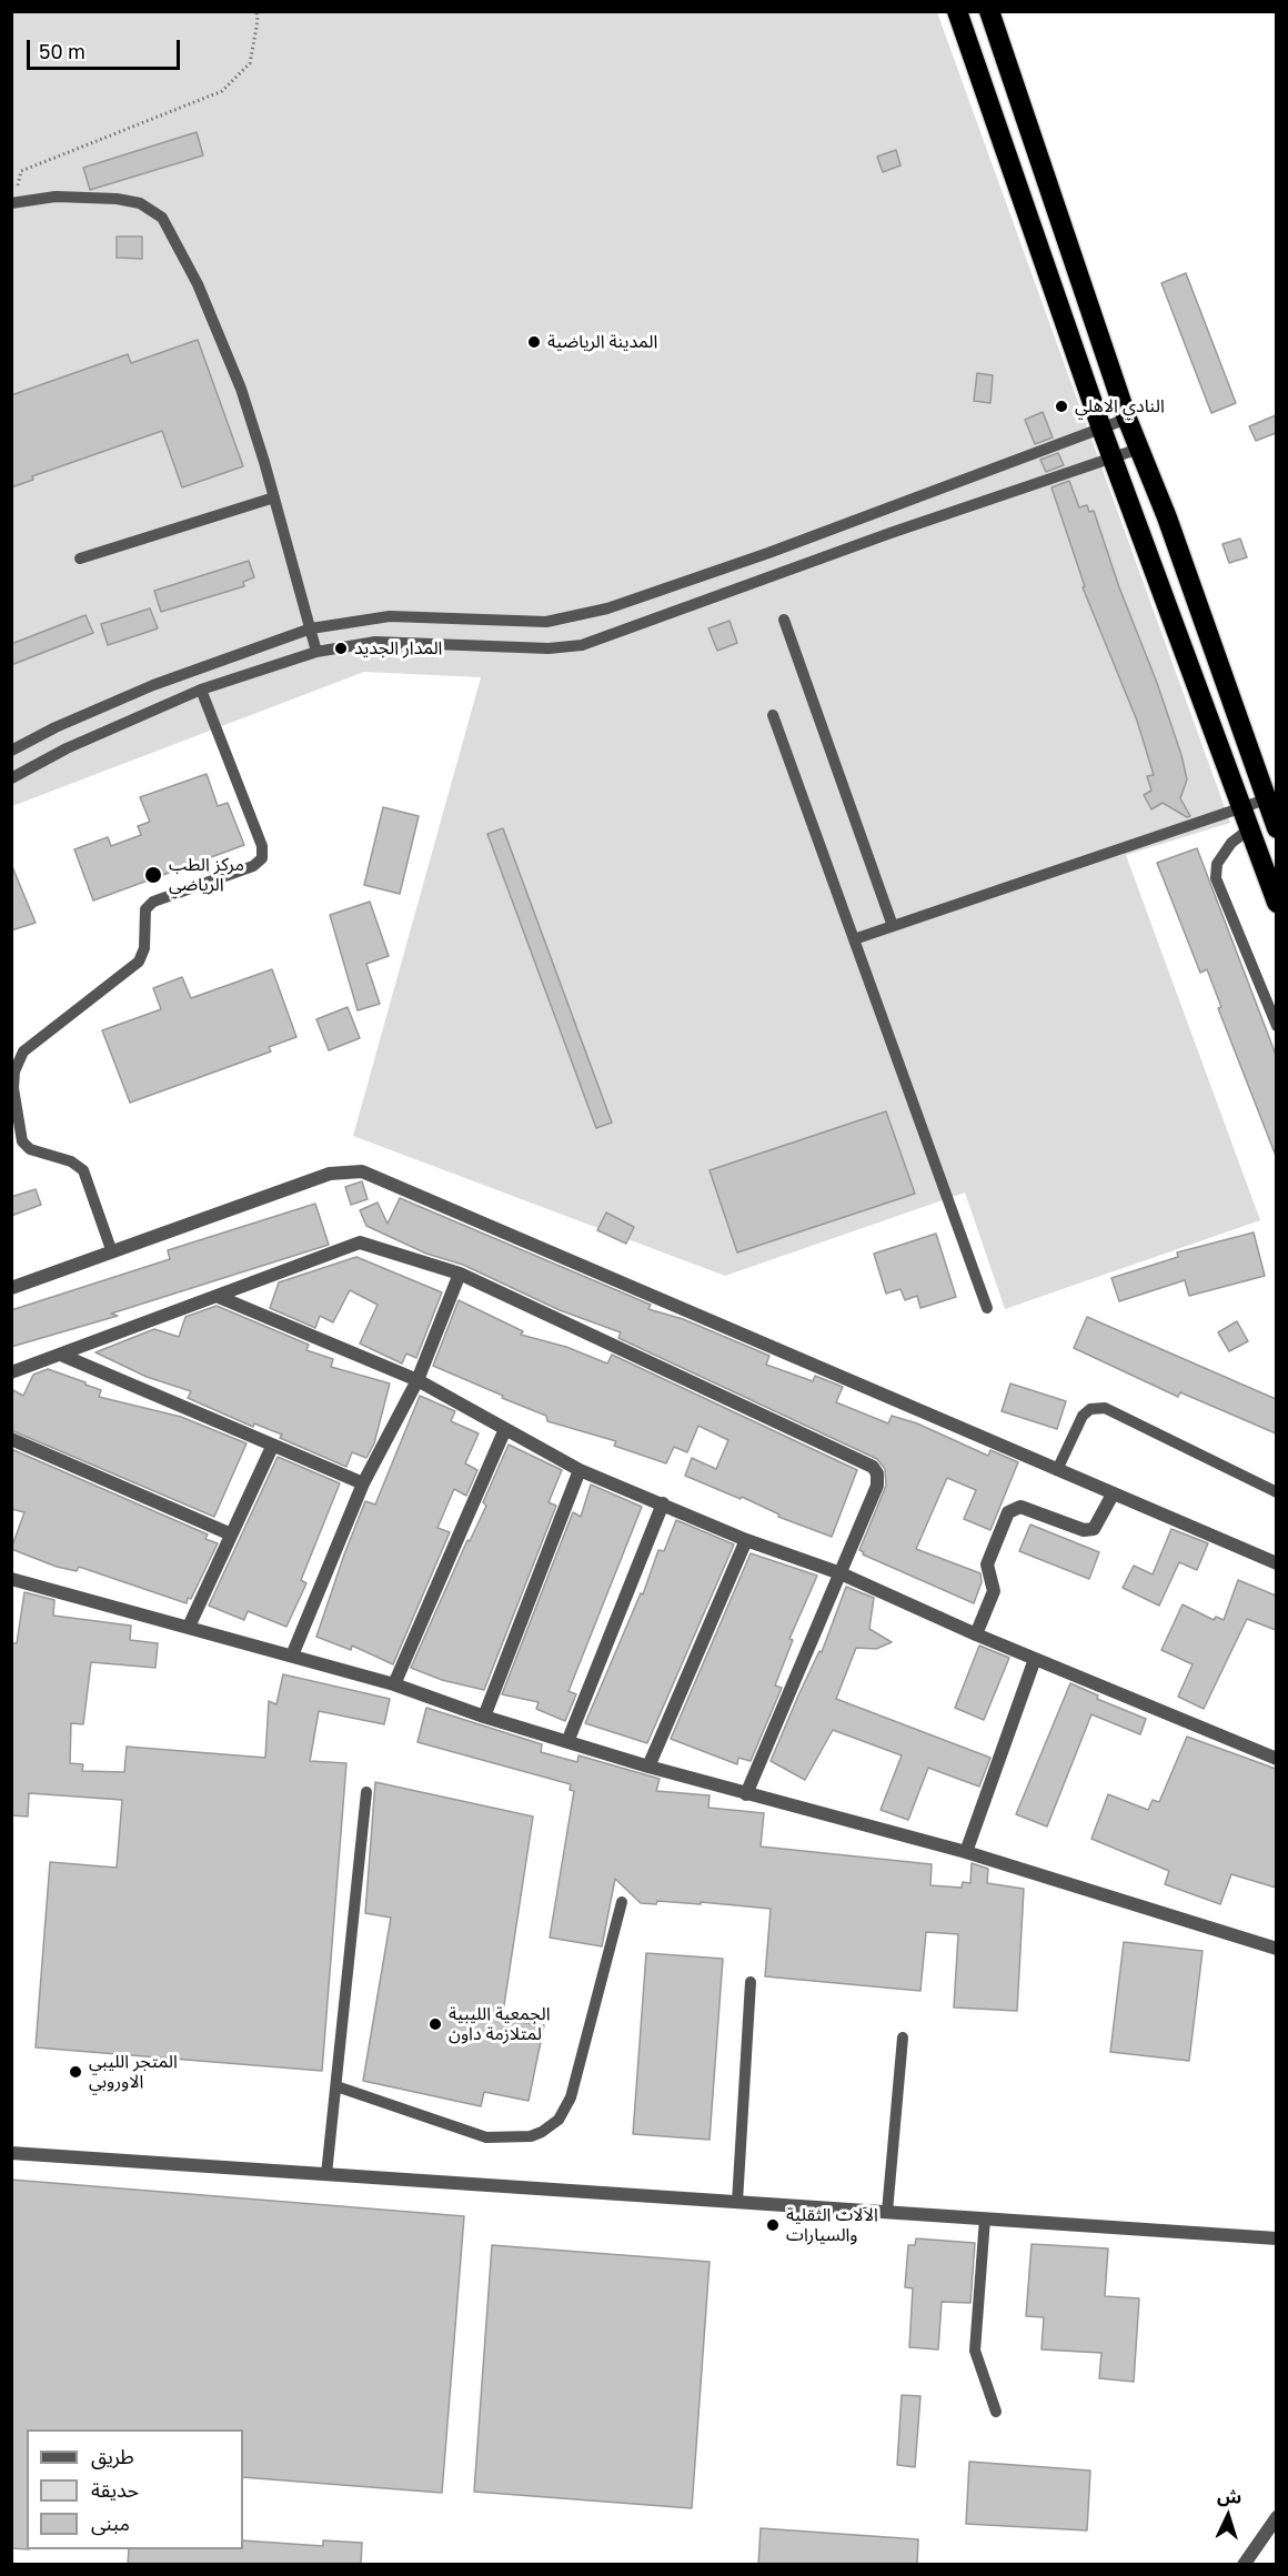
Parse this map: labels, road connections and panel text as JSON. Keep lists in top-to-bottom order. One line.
{"places":["المدينة الرياضية","النادي الاهلي","المدار الجديد","مركز الطب الرياضي","الجمعية الليبية لمتلازمة داون","المتجر الليبي الاوروبي","الاَلات الثقلية والسيارات"],"legend":["طريق","حديقة","مبنى"],"scale_bar":"50 m","north":"top"}
